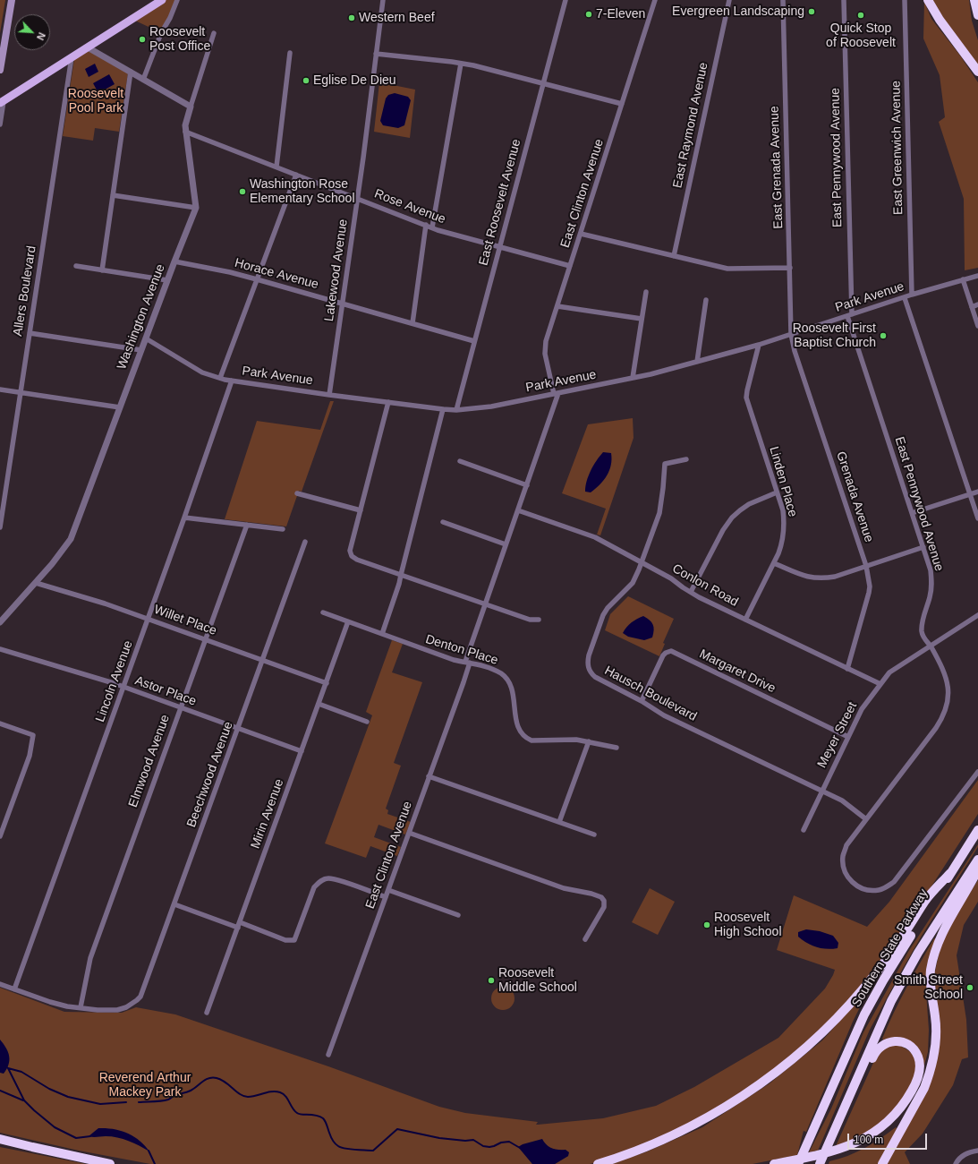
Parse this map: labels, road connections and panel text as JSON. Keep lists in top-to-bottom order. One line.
{"streets":{"highway":["Southern State Parkway"],"street":["East Raymond Avenue","East Greenwich Avenue","East Pennywood Avenue","East Grenada Avenue","East Clinton Avenue","East Roosevelt Avenue","Rose Avenue","Lakewood Avenue","Horace Avenue","Allers Boulevard","Park Avenue","Washington Avenue","Linden Place","Grenada Avenue","Conlon Road","Willet Place","Denton Place","Margaret Drive","Lincoln Avenue","Astor Place","Hausch Boulevard","Meyer Street","Elmwood Avenue","Beechwood Avenue","Mirin Avenue"]},"crossings":[["East Greenwich Avenue","Park Avenue"],["East Pennywood Avenue","Park Avenue"],["East Pennywood Avenue","Hausch Boulevard"],["East Pennywood Avenue","Meyer Street"],["East Grenada Avenue","Park Avenue"],["East Grenada Avenue","Grenada Avenue"],["East Clinton Avenue","Rose Avenue"],["East Clinton Avenue","Park Avenue"],["East Clinton Avenue","Denton Place"],["East Roosevelt Avenue","Rose Avenue"],["East Roosevelt Avenue","Horace Avenue"],["East Roosevelt Avenue","Park Avenue"],["Rose Avenue","Lakewood Avenue"],["Rose Avenue","Washington Avenue"],["Lakewood Avenue","Horace Avenue"],["Lakewood Avenue","Park Avenue"],["Horace Avenue","Washington Avenue"],["Park Avenue","Washington Avenue"],["Park Avenue","Linden Place"],["Park Avenue","Grenada Avenue"],["Park Avenue","Lincoln Avenue"],["Washington Avenue","Willet Place"],["Linden Place","Conlon Road"],["Grenada Avenue","Conlon Road"],["Conlon Road","Hausch Boulevard"],["Conlon Road","Meyer Street"],["Willet Place","Lincoln Avenue"],["Willet Place","Elmwood Avenue"],["Willet Place","Beechwood Avenue"],["Willet Place","Mirin Avenue"],["Denton Place","Mirin Avenue"],["Margaret Drive","Hausch Boulevard"],["Margaret Drive","Meyer Street"],["Lincoln Avenue","Astor Place"],["Astor Place","Elmwood Avenue"],["Astor Place","Beechwood Avenue"],["Astor Place","Mirin Avenue"],["Hausch Boulevard","Meyer Street"],["Elmwood Avenue","Beechwood Avenue"]],"parks":["Roosevelt Pool Park","Reverend Arthur Mackey Park"],"places":["Evergreen Landscaping","7-Eleven","Quick Stop of Roosevelt","Western Beef","Roosevelt Post Office","Eglise De Dieu","Washington Rose Elementary School","Roosevelt First Baptist Church","Roosevelt High School","Roosevelt Middle School","Smith Street School"],"scale_bar":"100 m","north":"bottom right"}
